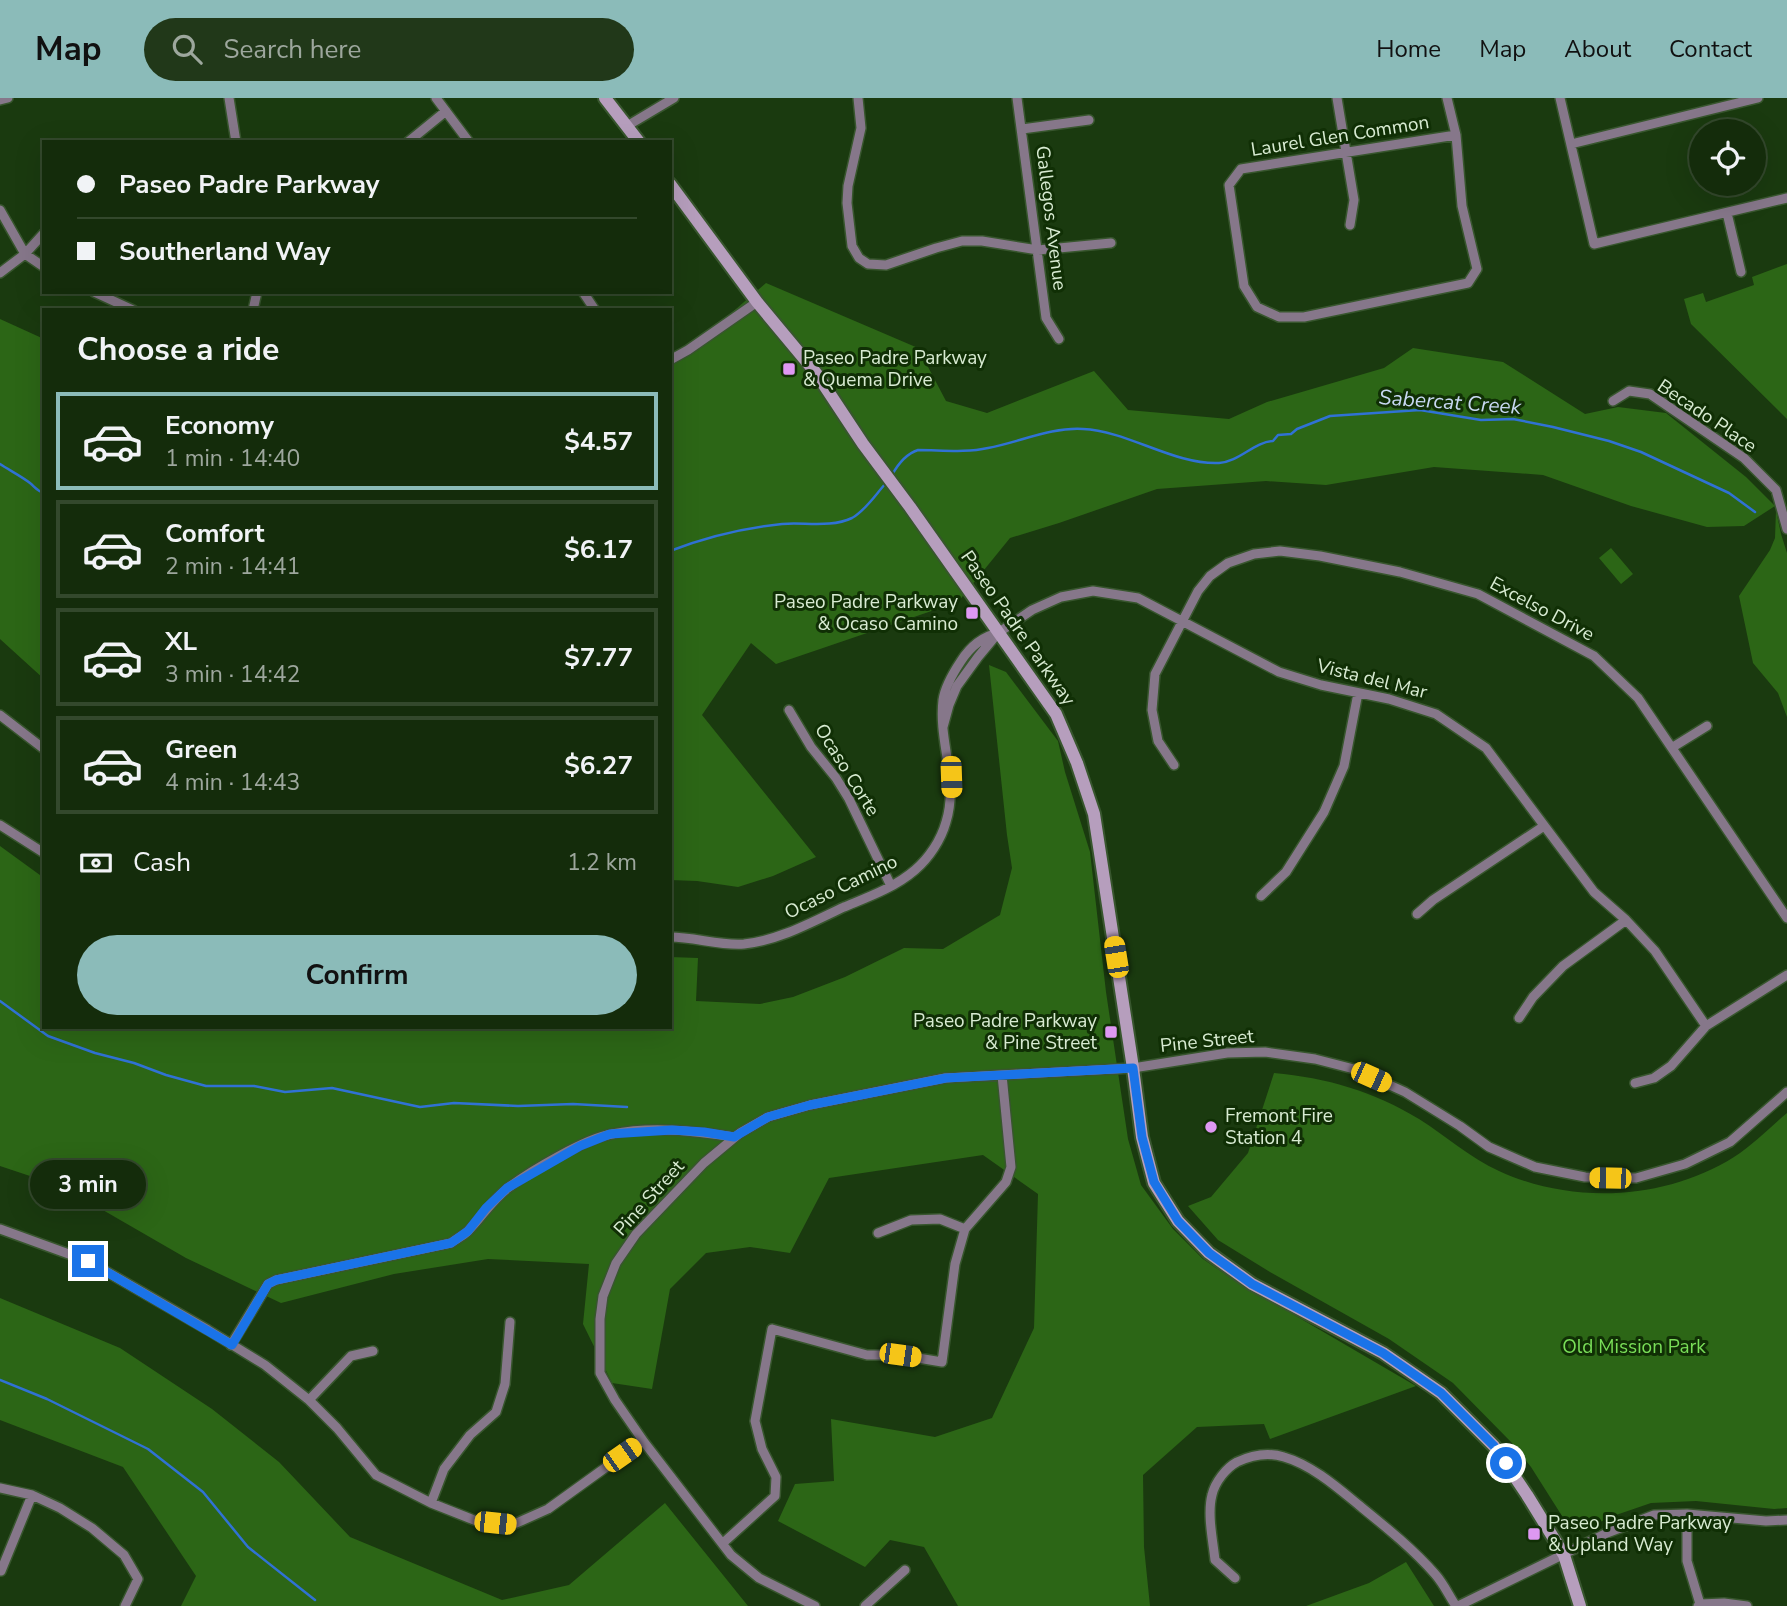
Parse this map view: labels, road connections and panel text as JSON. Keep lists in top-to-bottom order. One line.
{"streets":{"main road":["Paseo Padre Parkway"],"street":["Laurel Glen Common","Gallegos Avenue","Becado Place","Excelso Drive","Vista del Mar","Ocaso Corte","Ocaso Camino","Pine Street"]},"crossings":[["Excelso Drive","Vista del Mar"],["Paseo Padre Parkway","Vista del Mar"],["Paseo Padre Parkway","Ocaso Camino"],["Paseo Padre Parkway","Pine Street"],["Vista del Mar","Ocaso Camino"],["Ocaso Corte","Ocaso Camino"]],"water":["Sabercat Creek"],"parks":["Old Mission Park"],"places":{"transit":["Paseo Padre Parkway & Quema Drive","Paseo Padre Parkway & Ocaso Camino","Paseo Padre Parkway & Pine Street","Paseo Padre Parkway & Upland Way"],"other":["Fremont Fire Station 4"]},"page":{"header":"Map","search":"Search here","nav":["Home","Map","About","Contact"],"banner":["Paseo Padre Parkway","Southerland Way"],"heading":"Choose a ride","list":[{"name":"Economy","note":"1 min · 14:40","value":"$4.57"},{"name":"Comfort","note":"2 min · 14:41","value":"$6.17"},{"name":"XL","note":"3 min · 14:42","value":"$7.77"},{"name":"Green","note":"4 min · 14:43","value":"$6.27"}],"pay":["Cash","1.2 km"],"buttons":"Confirm","bubble":"3 min"}}
